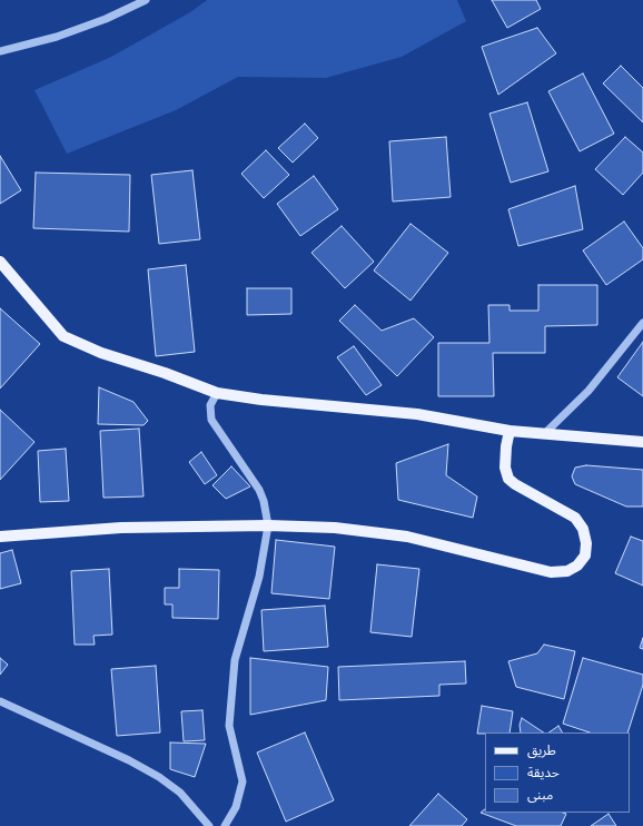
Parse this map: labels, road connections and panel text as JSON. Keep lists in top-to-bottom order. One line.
{"legend":["طريق","حديقة","مبنى"]}
